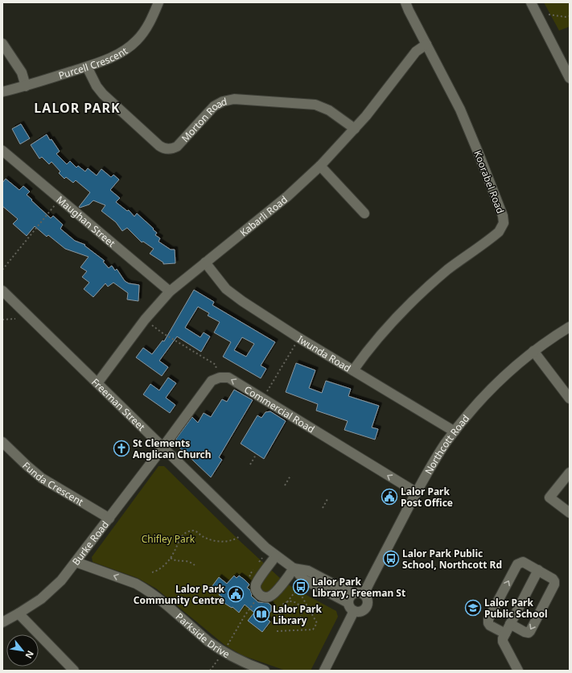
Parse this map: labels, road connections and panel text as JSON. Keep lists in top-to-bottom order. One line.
{"streets":{"street":["Purcell Crescent","Morton Road","Koorabel Road","Kabarli Road","Maughan Street","Iwunda Road","Freeman Street","Commercial Road","Northcott Road","Funda Crescent","Burke Road","Parkside Drive"]},"crossings":[["Purcell Crescent","Morton Road"],["Morton Road","Kabarli Road"],["Koorabel Road","Kabarli Road"],["Koorabel Road","Iwunda Road"],["Kabarli Road","Maughan Street"],["Kabarli Road","Iwunda Road"],["Kabarli Road","Freeman Street"],["Iwunda Road","Northcott Road"],["Freeman Street","Northcott Road"],["Freeman Street","Burke Road"],["Commercial Road","Northcott Road"],["Funda Crescent","Burke Road"],["Burke Road","Parkside Drive"]],"one_way":["Commercial Road","Parkside Drive"],"districts":["LALOR PARK"],"parks":["Chifley Park"],"places":{"church":["St Clements Anglican Church"],"public building":["Lalor Park Post Office","Lalor Park Community Centre"],"bus stop":["Lalor Park Public School, Northcott Rd","Lalor Park Library, Freeman St"],"school or university":["Lalor Park Public School"],"library":["Lalor Park Library"]},"north":"bottom right"}
